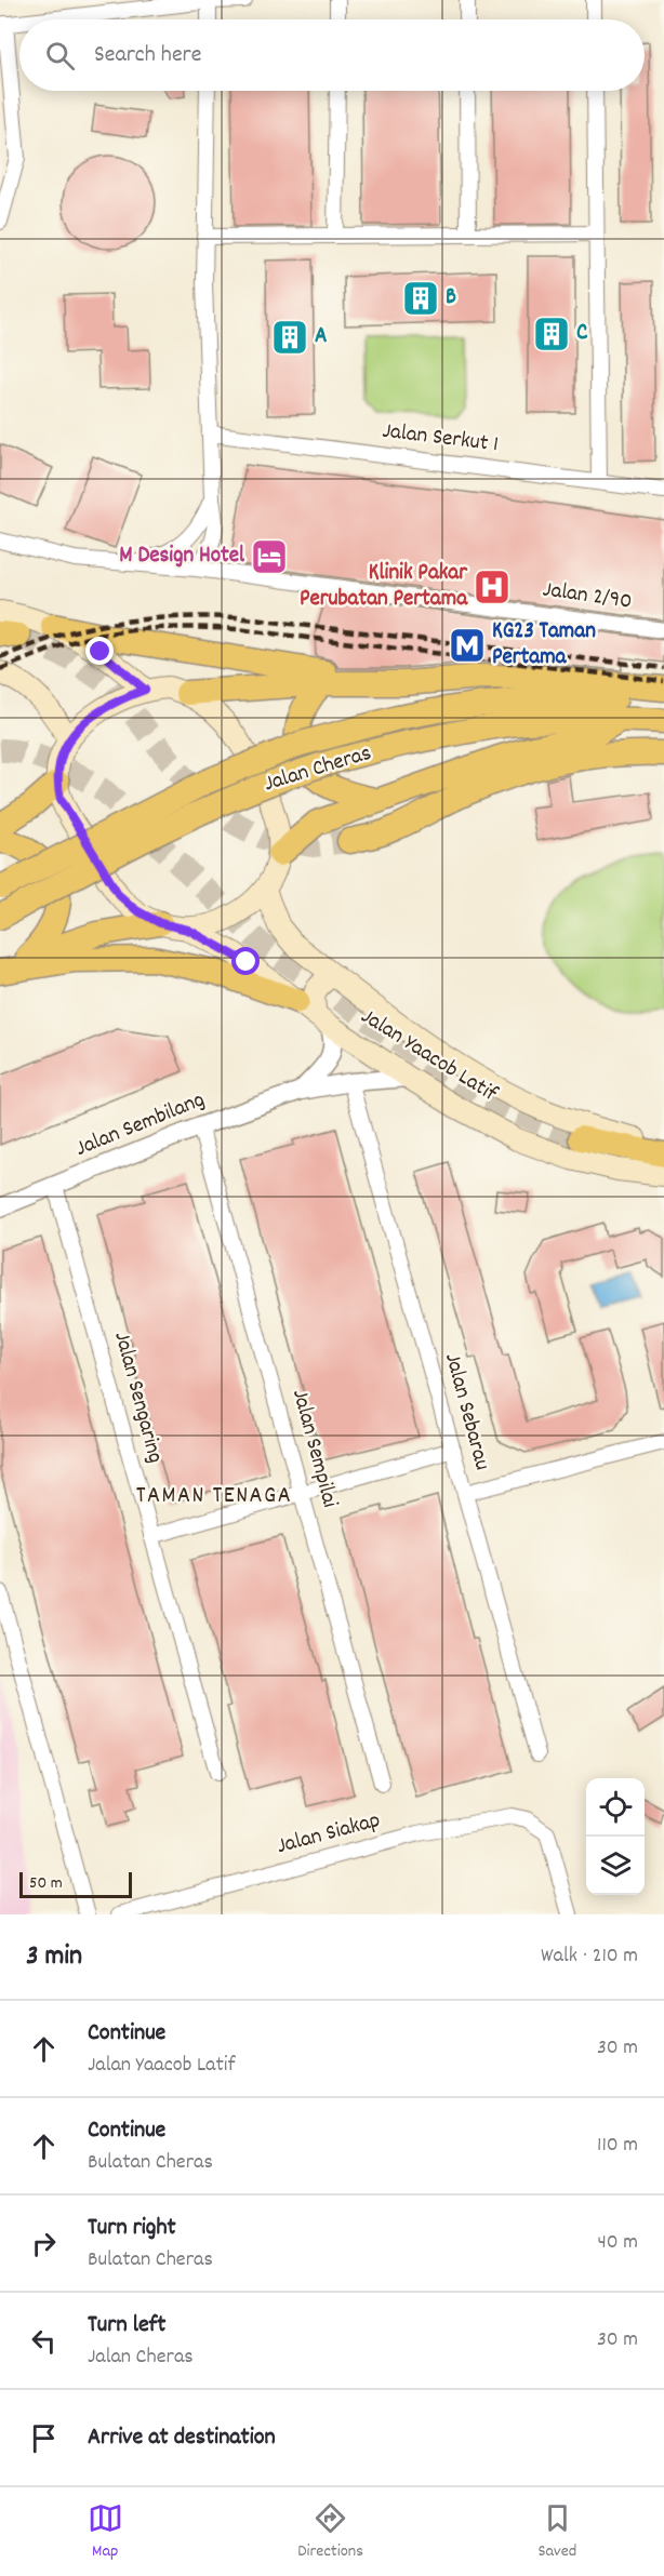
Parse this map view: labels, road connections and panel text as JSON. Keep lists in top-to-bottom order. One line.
{"streets":{"highway":["Jalan Cheras"],"main road":["Jalan Yaacob Latif"],"street":["Jalan Serkut 1","Jalan 2/90","Jalan Sembilang","Jalan Sengaring","Jalan Sebarau","Jalan Sempilai","Jalan Siakap"]},"crossings":[["Jalan Yaacob Latif","Jalan Sembilang"],["Jalan Sembilang","Jalan Sengaring"],["Jalan Sembilang","Jalan Sebarau"],["Jalan Sembilang","Jalan Sempilai"]],"districts":["TAMAN TENAGA"],"places":{"building":["B","C","A"],"hotel":["M Design Hotel"],"hospital":["Klinik Pakar Perubatan Pertama"],"metro station":["KG23 Taman Pertama"]},"scale_bar":"50 m","page":{"search":"Search here","scale":"50 m","heading":["3 min","Walk · 210 m"],"list":[["Continue","Jalan Yaacob Latif","30 m"],["Continue","Bulatan Cheras","110 m"],["Turn right","Bulatan Cheras","40 m"],["Turn left","Jalan Cheras","30 m"],"Arrive at destination"],"nav":["Map","Directions","Saved"]}}
